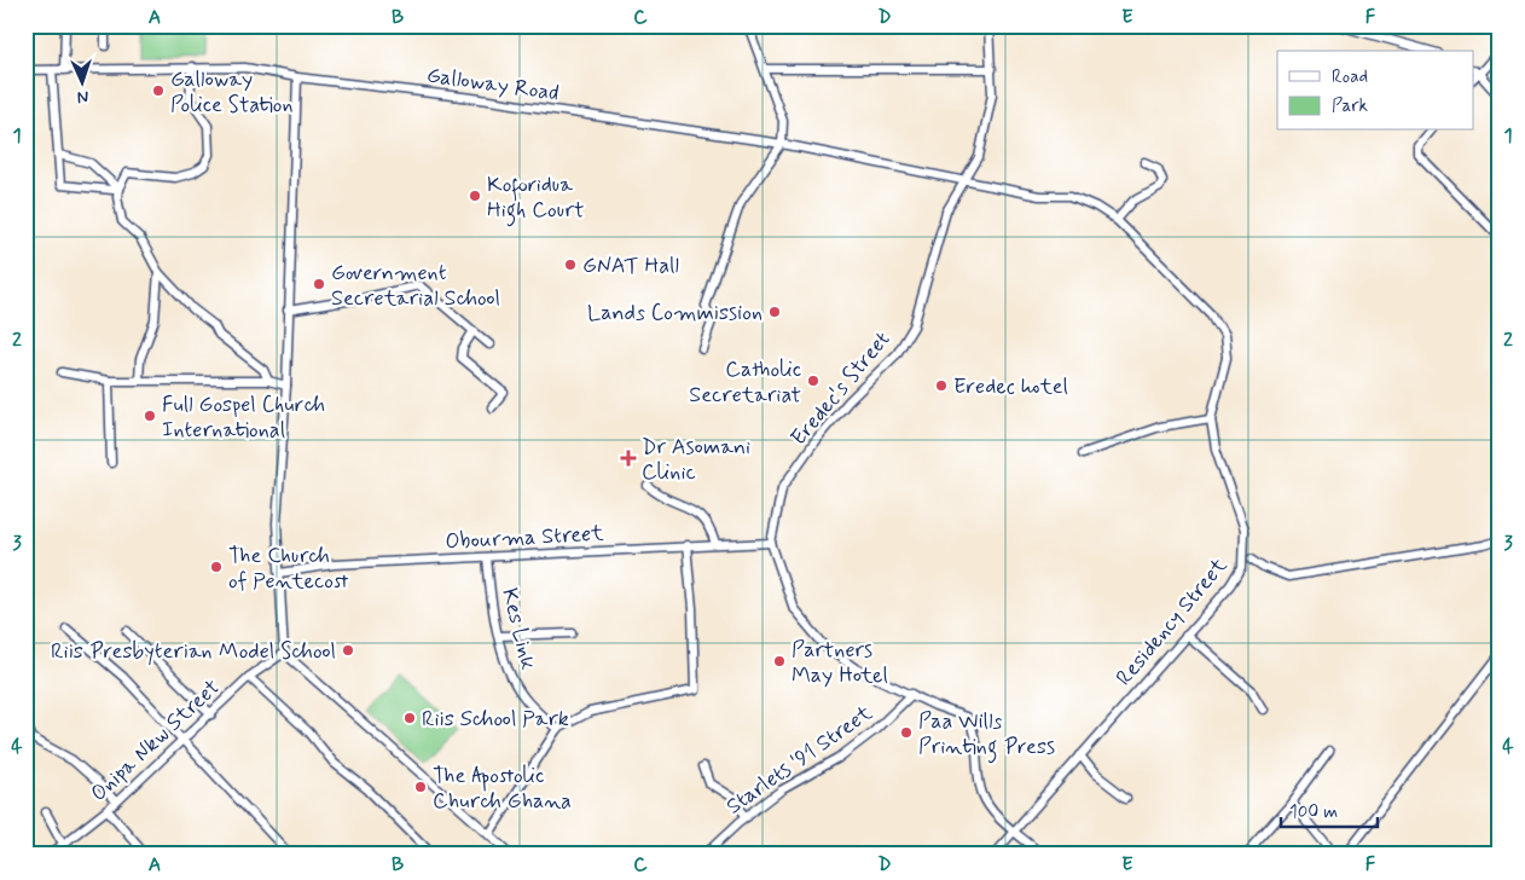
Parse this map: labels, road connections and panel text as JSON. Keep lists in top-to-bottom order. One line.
{"streets":{"street":["Galloway Road","Eredec's Street","Obourma Street","Residency Street","Kes Link","Onipa Nkw Street","Starlets '91 Street"]},"crossings":[["Galloway Road","Residency Street"],["Eredec's Street","Obourma Street"],["Eredec's Street","Residency Street"],["Obourma Street","Kes Link"]],"places":{"other":["Galloway Police Station","Koforidua High Court","GNAT Hall","Government Secretarial School","Lands Commission","Catholic Secretariat","Eredec hotel","Full Gospel Church International","The Church of Pentecost","Riis Presbyterian Model School","Partners May Hotel","Riis School Park","Paa Wills Printing Press","The Apostolic Church Ghana"],"health":["Dr Asomani Clinic"]},"legend":["Road","Park"],"scale_bar":"100 m","north":"bottom","grid":{"columns":["A","B","C","D","E","F"],"rows":["1","2","3","4"]}}
